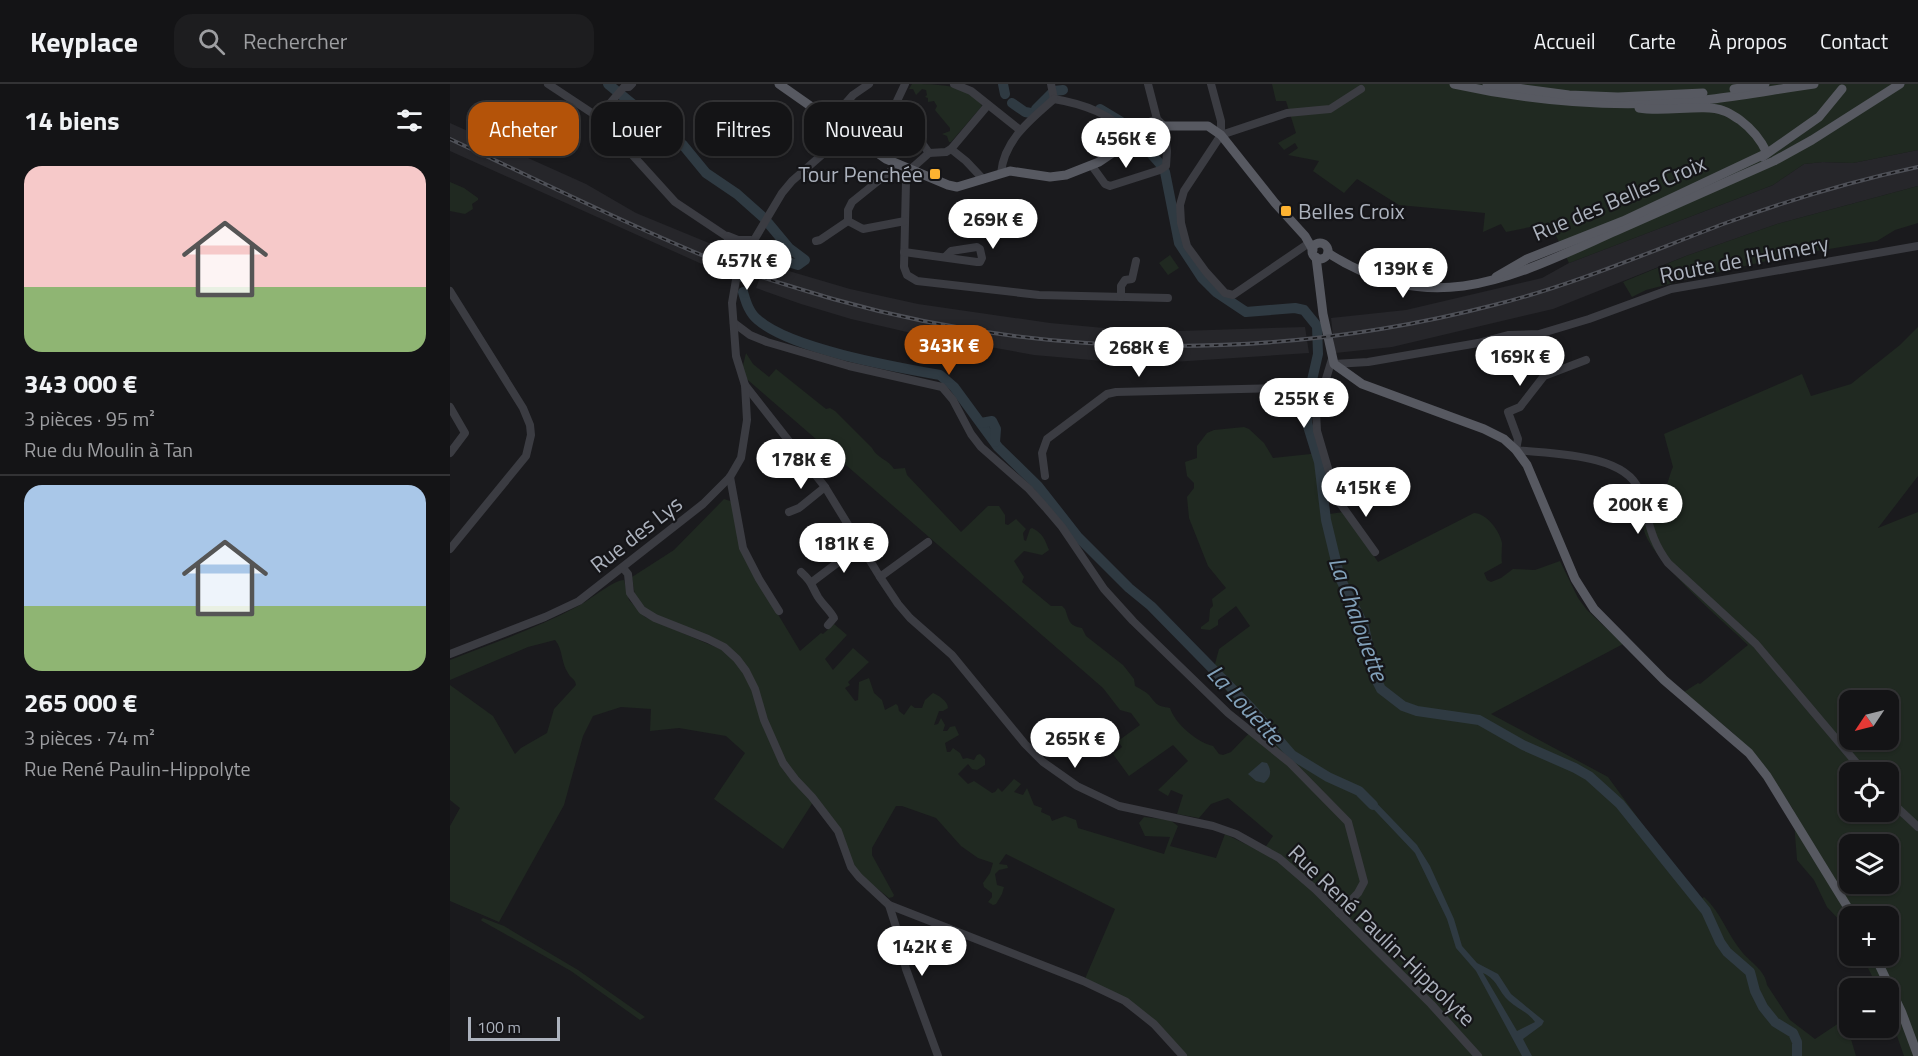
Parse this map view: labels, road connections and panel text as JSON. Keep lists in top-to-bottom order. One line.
{"streets":{"main road":["Rue des Belles Croix"],"street":["Route de l'Humery","Rue des Lys","Rue René Paulin-Hippolyte"]},"crossings":[["Rue des Lys","Rue René Paulin-Hippolyte"]],"water":["La Chalouette","La Louette"],"places":{"transit":["Tour Penchée","Belles Croix"]},"scale_bar":"100 m","north":"bottom left","page":{"header":"Keyplace","search":"Rechercher","nav":["Accueil","Carte","À propos","Contact"],"heading":"14 biens","chip":["Acheter","Louer","Filtres","Nouveau"],"price":["456K €","269K €","457K €","139K €","343K €","268K €","169K €","255K €","178K €","415K €","200K €","181K €","265K €","142K €"],"list":[{"name":"343 000 €","note":"3 pièces · 95 m² · Rue du Moulin à Tan"},{"name":"265 000 €","note":"3 pièces · 74 m² · Rue René Paulin-Hippolyte"}],"map_buttons":["+","−"],"scale":"100 m"}}
